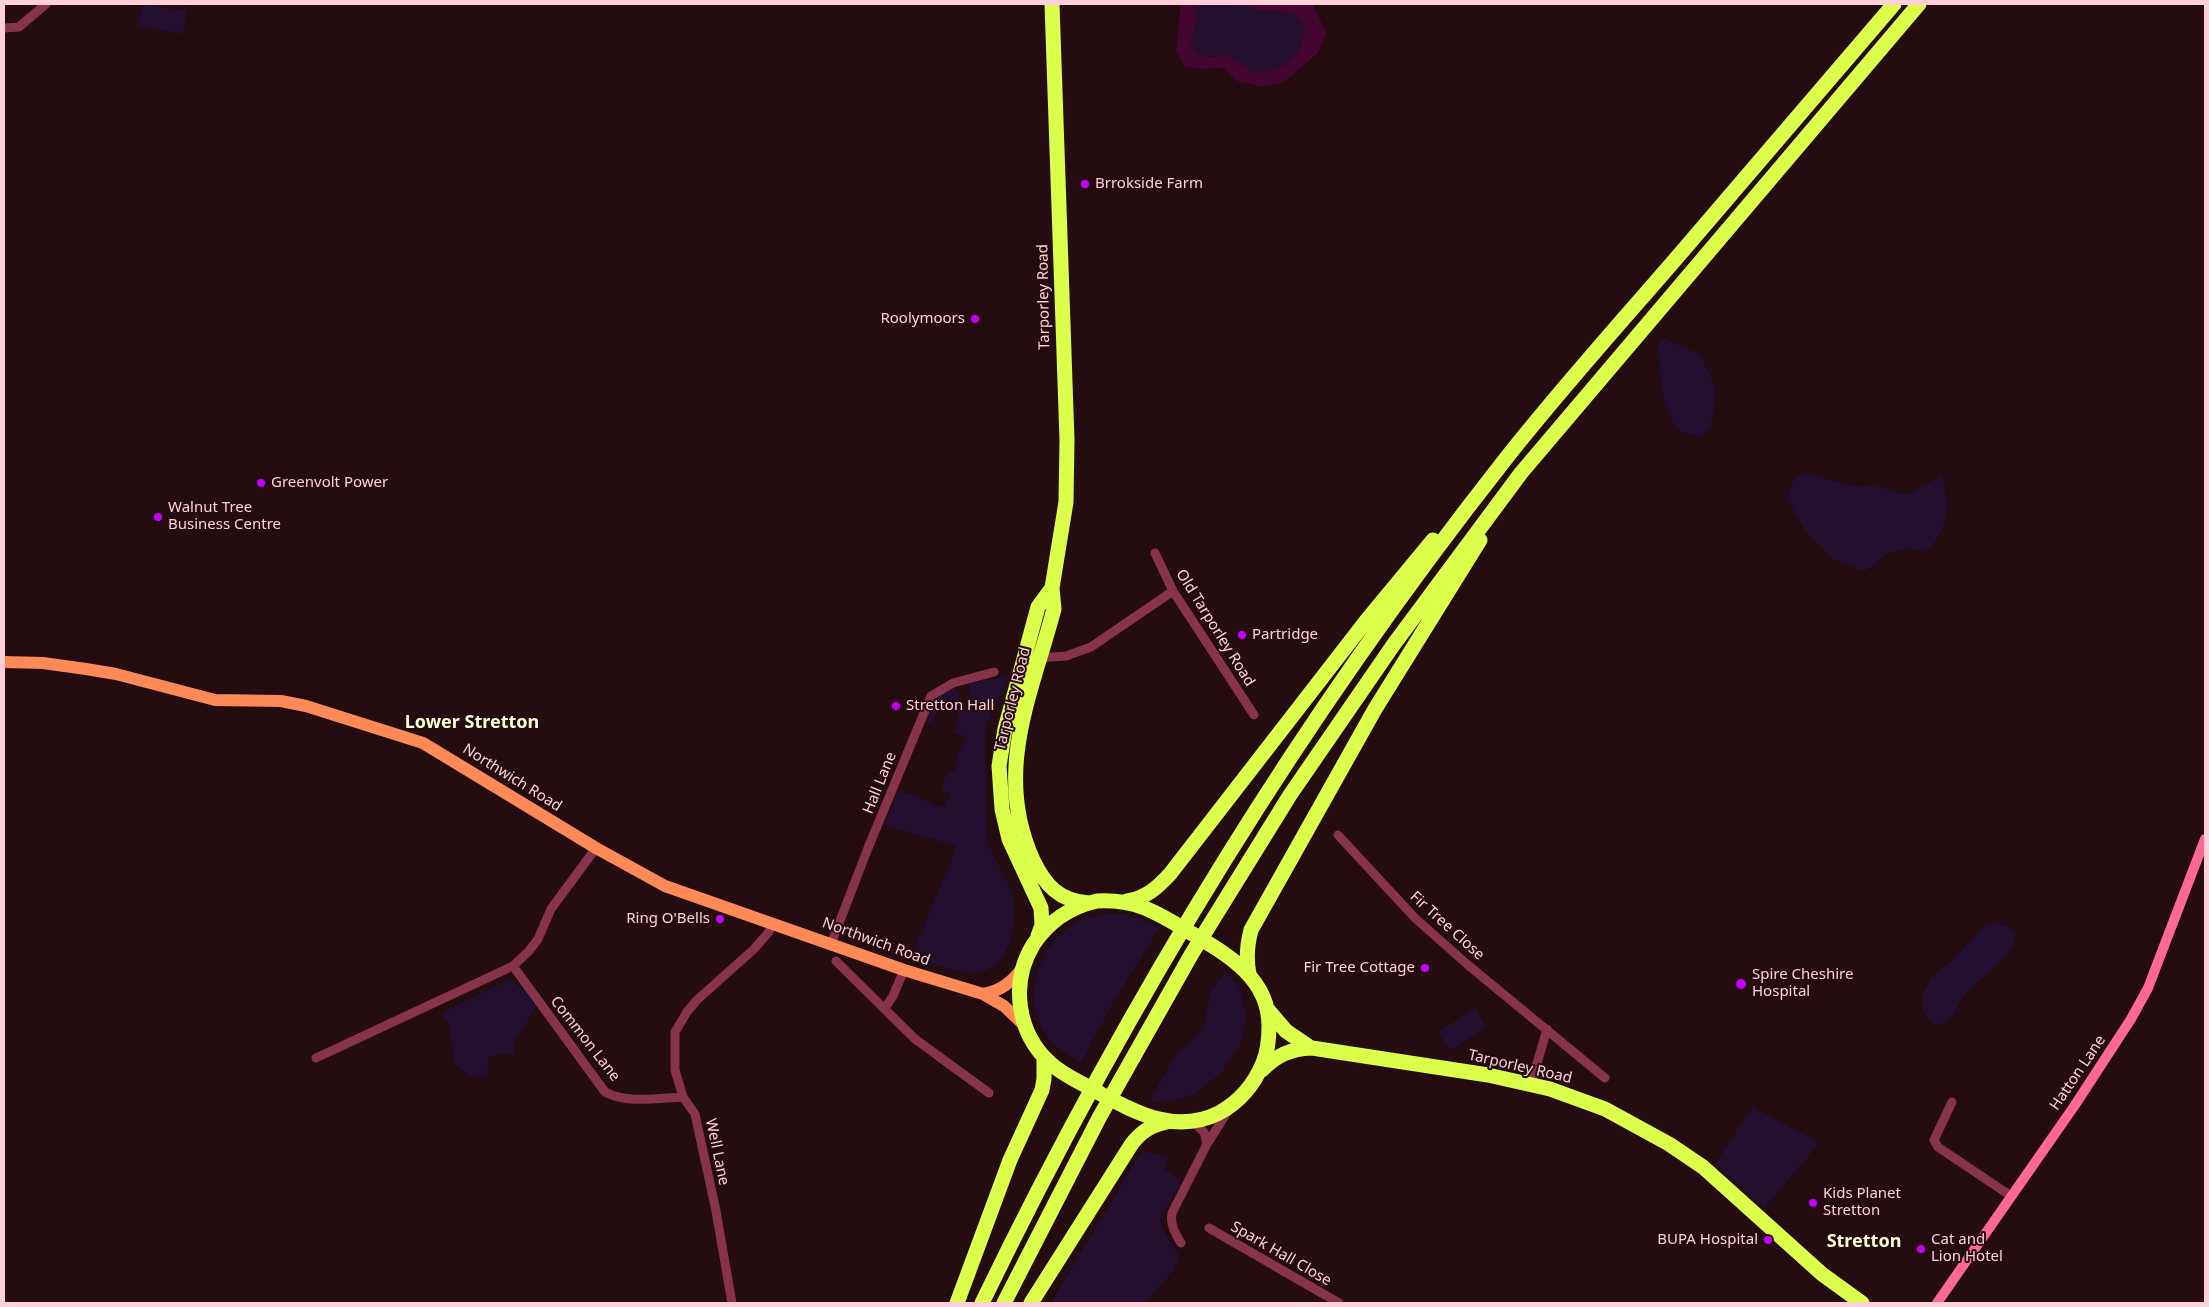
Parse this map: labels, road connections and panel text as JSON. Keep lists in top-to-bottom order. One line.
{"streets":{"highway":["Tarporley Road"],"main road":["Northwich Road","Hatton Lane"],"street":["Old Tarporley Road","Hall Lane","Fir Tree Close","Common Lane","Well Lane","Spark Hall Close"]},"crossings":[["Northwich Road","Hall Lane"],["Northwich Road","Well Lane"],["Common Lane","Well Lane"]],"districts":["Lower Stretton","Stretton"],"places":["Brrokside Farm","Roolymoors","Greenvolt Power","Walnut Tree Business Centre","Partridge","Stretton Hall","Ring O'Bells","Fir Tree Cottage","Spire Cheshire Hospital","Kids Planet Stretton","BUPA Hospital","Cat and Lion Hotel"]}
